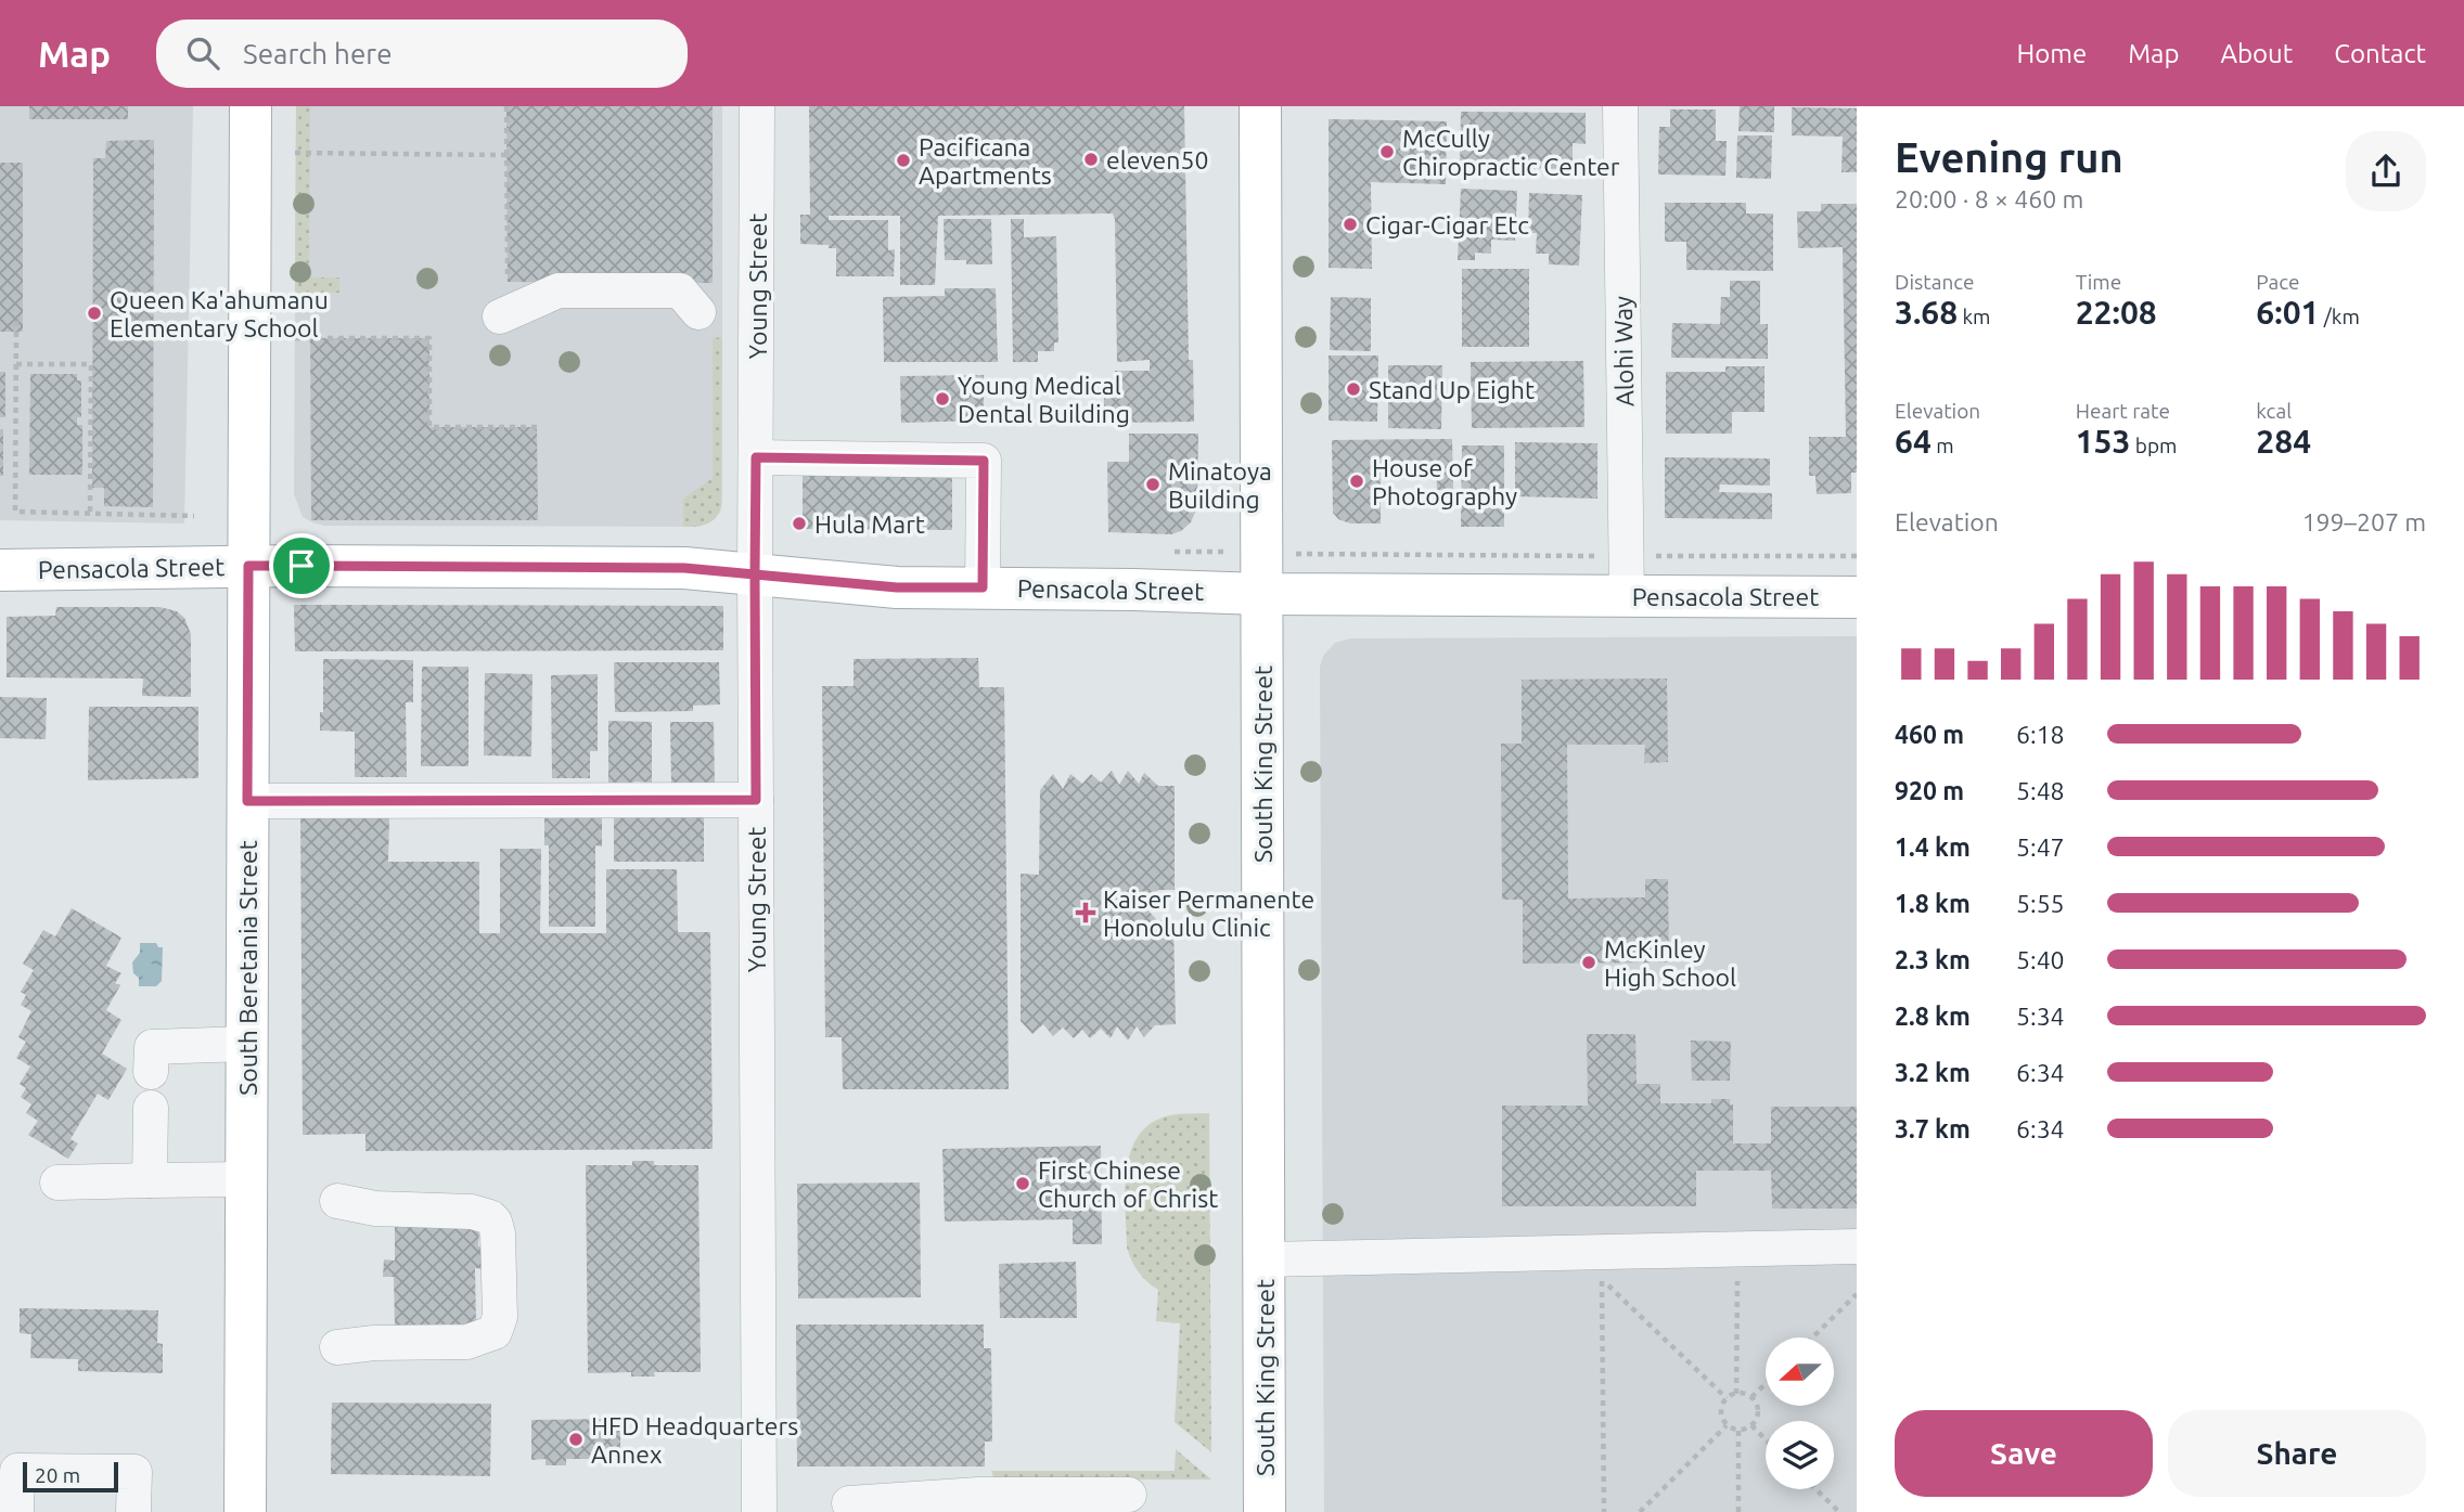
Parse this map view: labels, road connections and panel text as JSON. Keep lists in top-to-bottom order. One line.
{"streets":{"main road":["Pensacola Street","South King Street","South Beretania Street"],"street":["Young Street","Alohi Way"]},"crossings":[["Young Street","Pensacola Street"],["Alohi Way","Pensacola Street"],["Pensacola Street","South King Street"],["Pensacola Street","South Beretania Street"]],"places":{"other":["McCully Chiropractic Center","eleven50","Pacificana Apartments","Cigar-Cigar Etc","Queen Ka'ahumanu Elementary School","Stand Up Eight","Young Medical Dental Building","House of Photography","Minatoya Building","Hula Mart","McKinley High School","First Chinese Church of Christ","HFD Headquarters Annex"],"health":["Kaiser Permanente Honolulu Clinic"]},"scale_bar":"20 m","north":"left","page":{"header":"Map","search":"Search here","nav":["Home","Map","About","Contact"],"heading":["Evening run","20:00 · 8 × 460 m"],"stats":[["Distance","3.68 km"],["Time","22:08"],["Pace","6:01 /km"],["Elevation","64 m"],["Heart rate","153 bpm"],["kcal","284"]],"chart":["Elevation","199–207 m"],"list":[{"name":"460 m","note":"6:18"},{"name":"920 m","note":"5:48"},{"name":"1.4 km","note":"5:47"},{"name":"1.8 km","note":"5:55"},{"name":"2.3 km","note":"5:40"},{"name":"2.8 km","note":"5:34"},{"name":"3.2 km","note":"6:34"},{"name":"3.7 km","note":"6:34"}],"buttons":["Save","Share"],"scale":"20 m"}}
